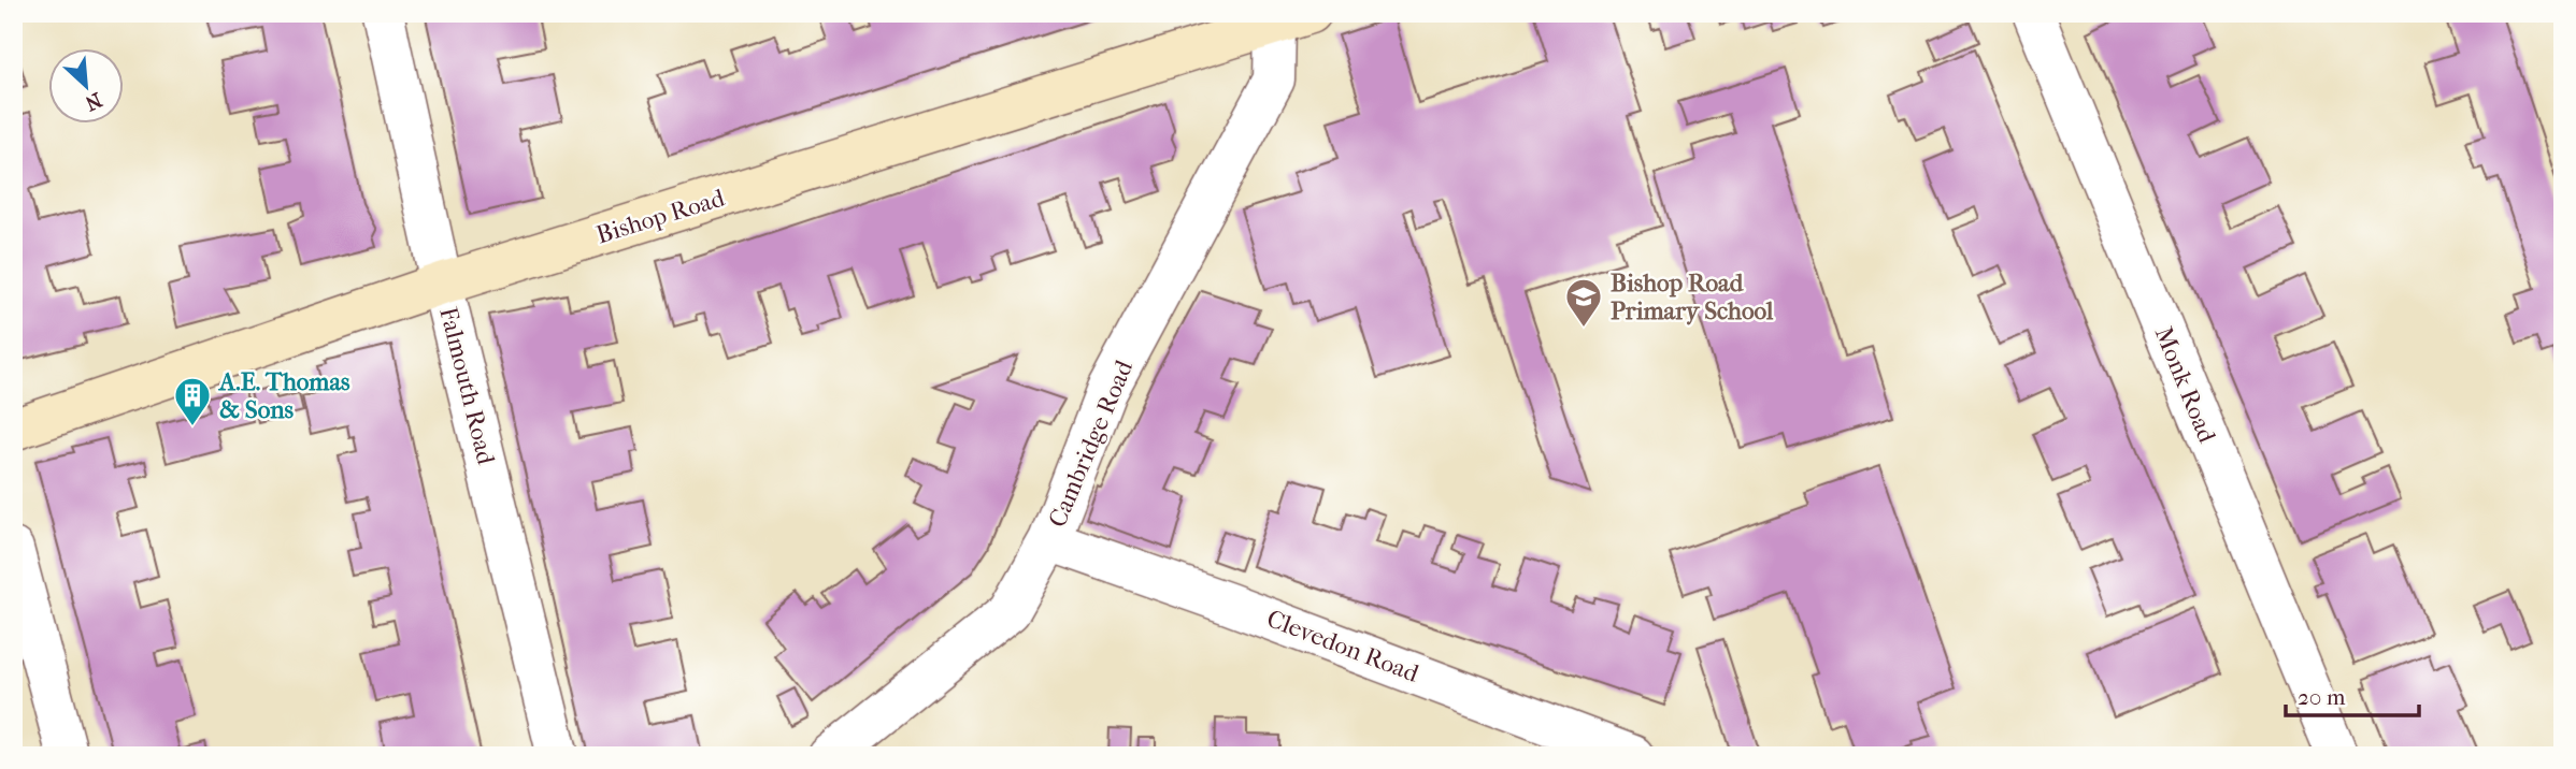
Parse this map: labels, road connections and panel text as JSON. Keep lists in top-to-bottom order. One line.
{"streets":{"street":["Bishop Road","Monk Road","Falmouth Road","Cambridge Road","Clevedon Road"]},"crossings":[["Bishop Road","Falmouth Road"],["Bishop Road","Cambridge Road"],["Cambridge Road","Clevedon Road"]],"places":{"school or university":["Bishop Road Primary School"],"building":["A.E. Thomas & Sons"]},"scale_bar":"20 m","north":"bottom right"}
